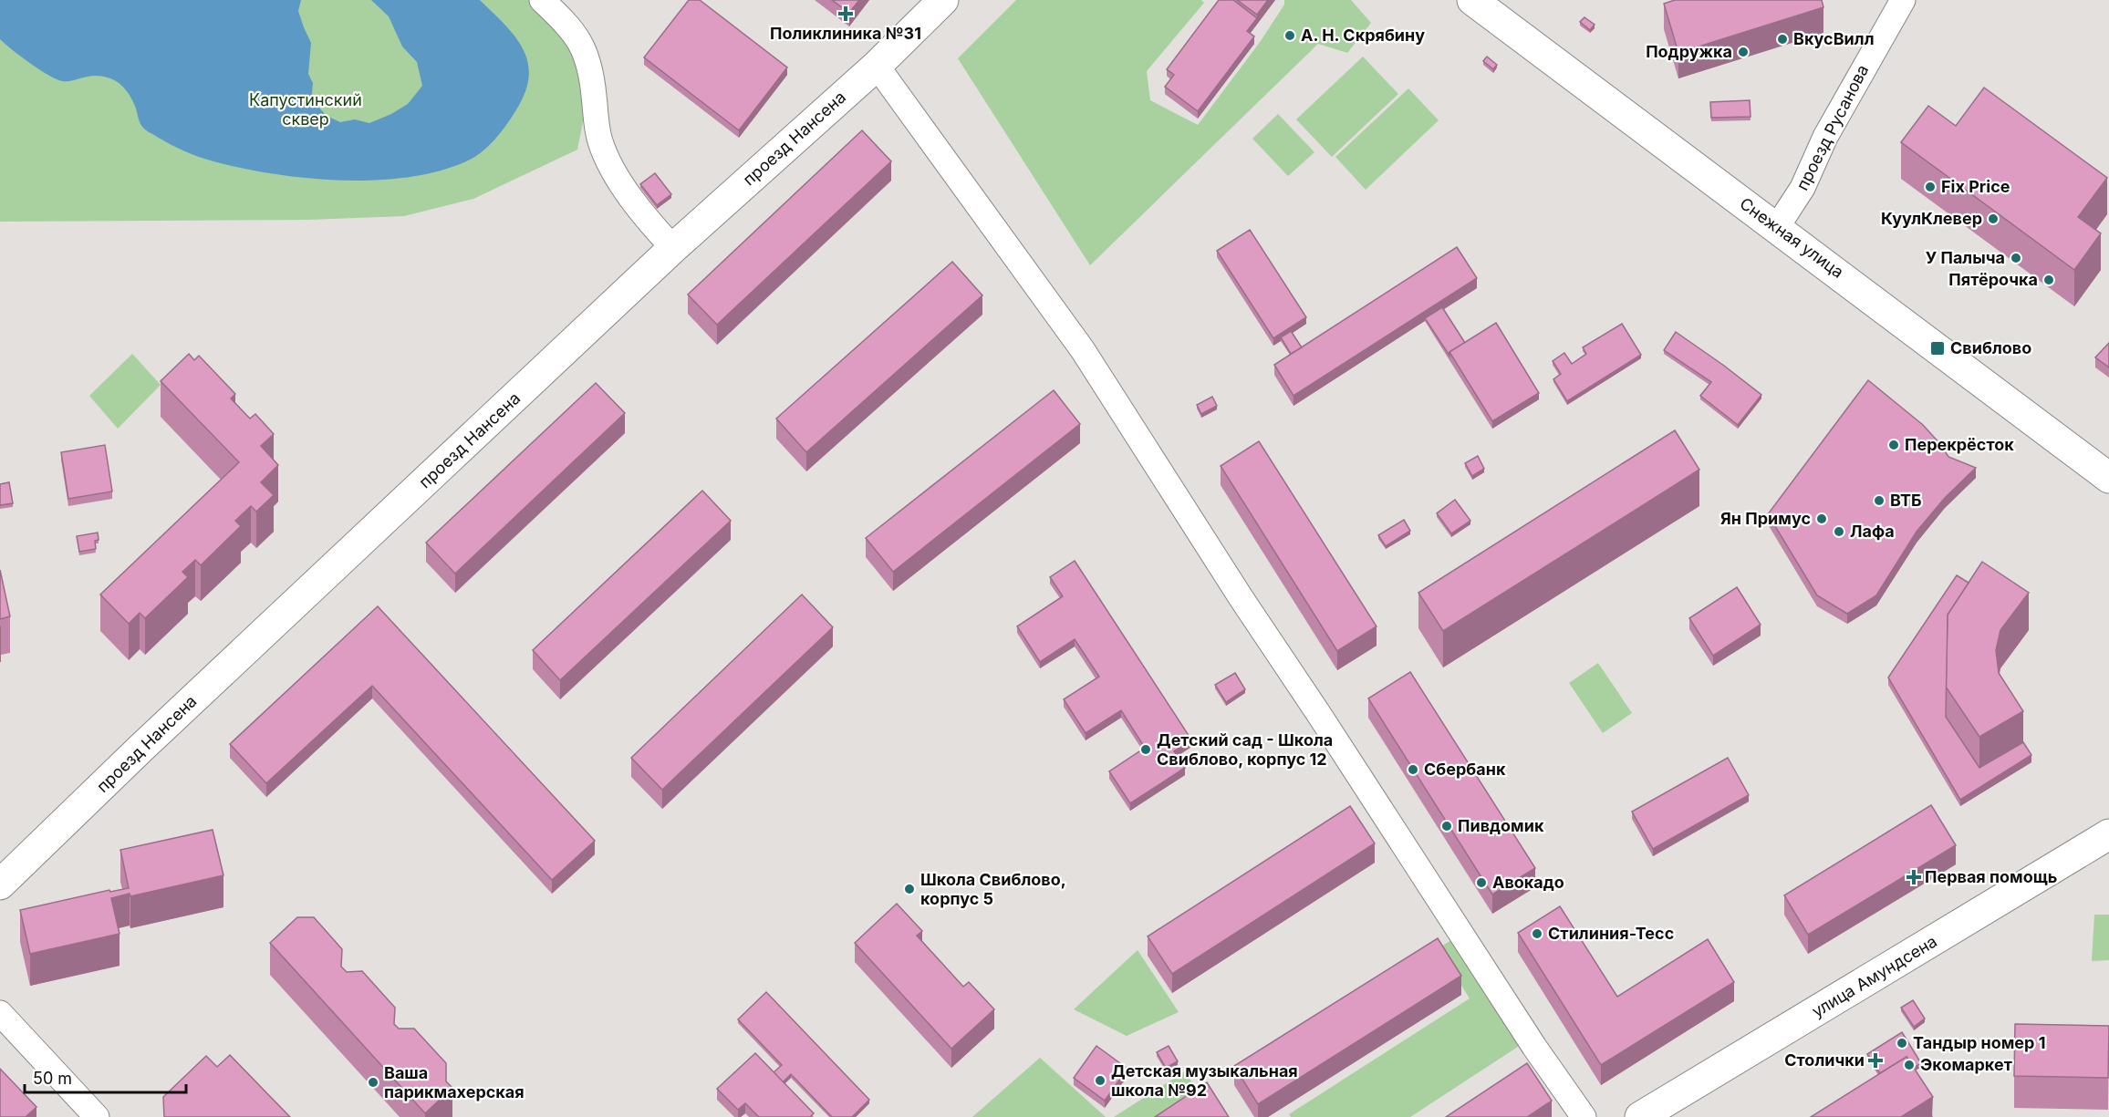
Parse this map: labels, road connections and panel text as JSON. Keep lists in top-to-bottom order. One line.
{"streets":{"street":["проезд Русанова","проезд Нансена","Снежная улица","улица Амундсена"]},"crossings":[["проезд Русанова","Снежная улица"]],"parks":["Капустинский сквер"],"places":{"health":["Поликлиника №31","Первая помощь","Столички"],"other":["А. Н. Скрябину","ВкусВилл","Подружка","Fix Price","КуулКлевер","У Палыча","Пятёрочка","Перекрёсток","ВТБ","Ян Примус","Лафа","Детский сад - Школа Свиблово, корпус 12","Сбербанк","Пивдомик","Авокадо","Школа Свиблово, корпус 5","Стилиния-Тесс","Тандыр номер 1","Экомаркет","Детская музыкальная школа №92","Ваша парикмахерская"],"transit":["Свиблово"]},"scale_bar":"50 m"}
